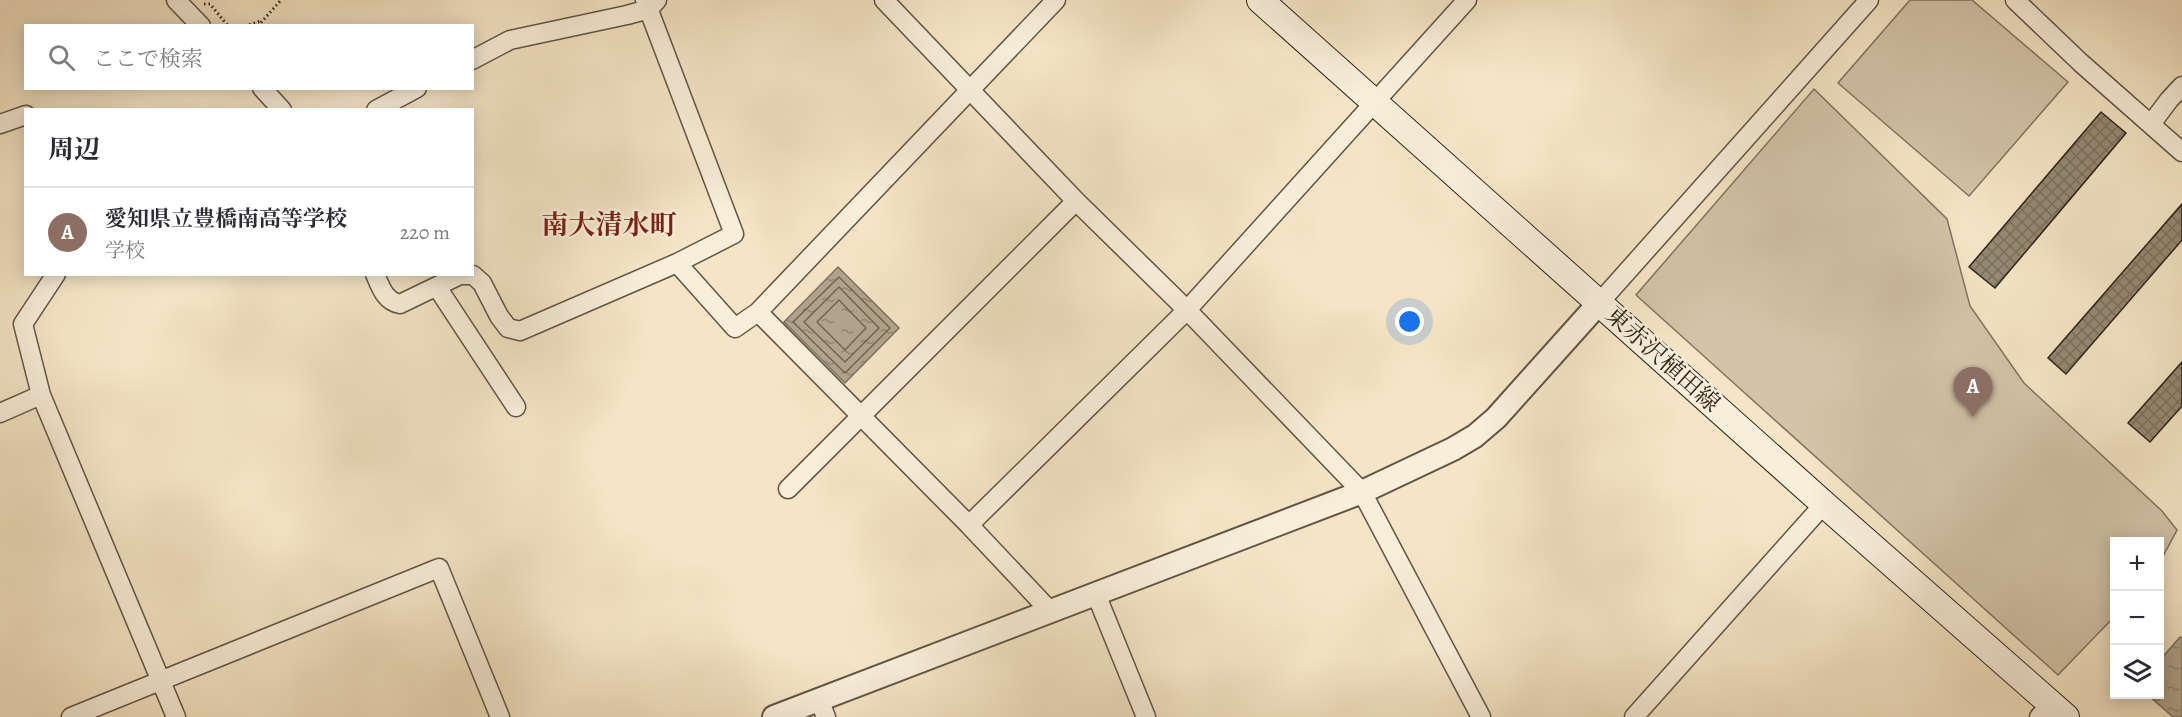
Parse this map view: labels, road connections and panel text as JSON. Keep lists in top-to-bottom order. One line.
{"streets":{"main road":["東赤沢植田線"]},"districts":["南大清水町"],"page":{"search":"ここで検索","heading":"周辺","list":[{"mark":"A","name":"愛知県立豊橋南高等学校","note":"学校","value":"220 m"}],"pins":"A","map_buttons":["+","−"]}}
